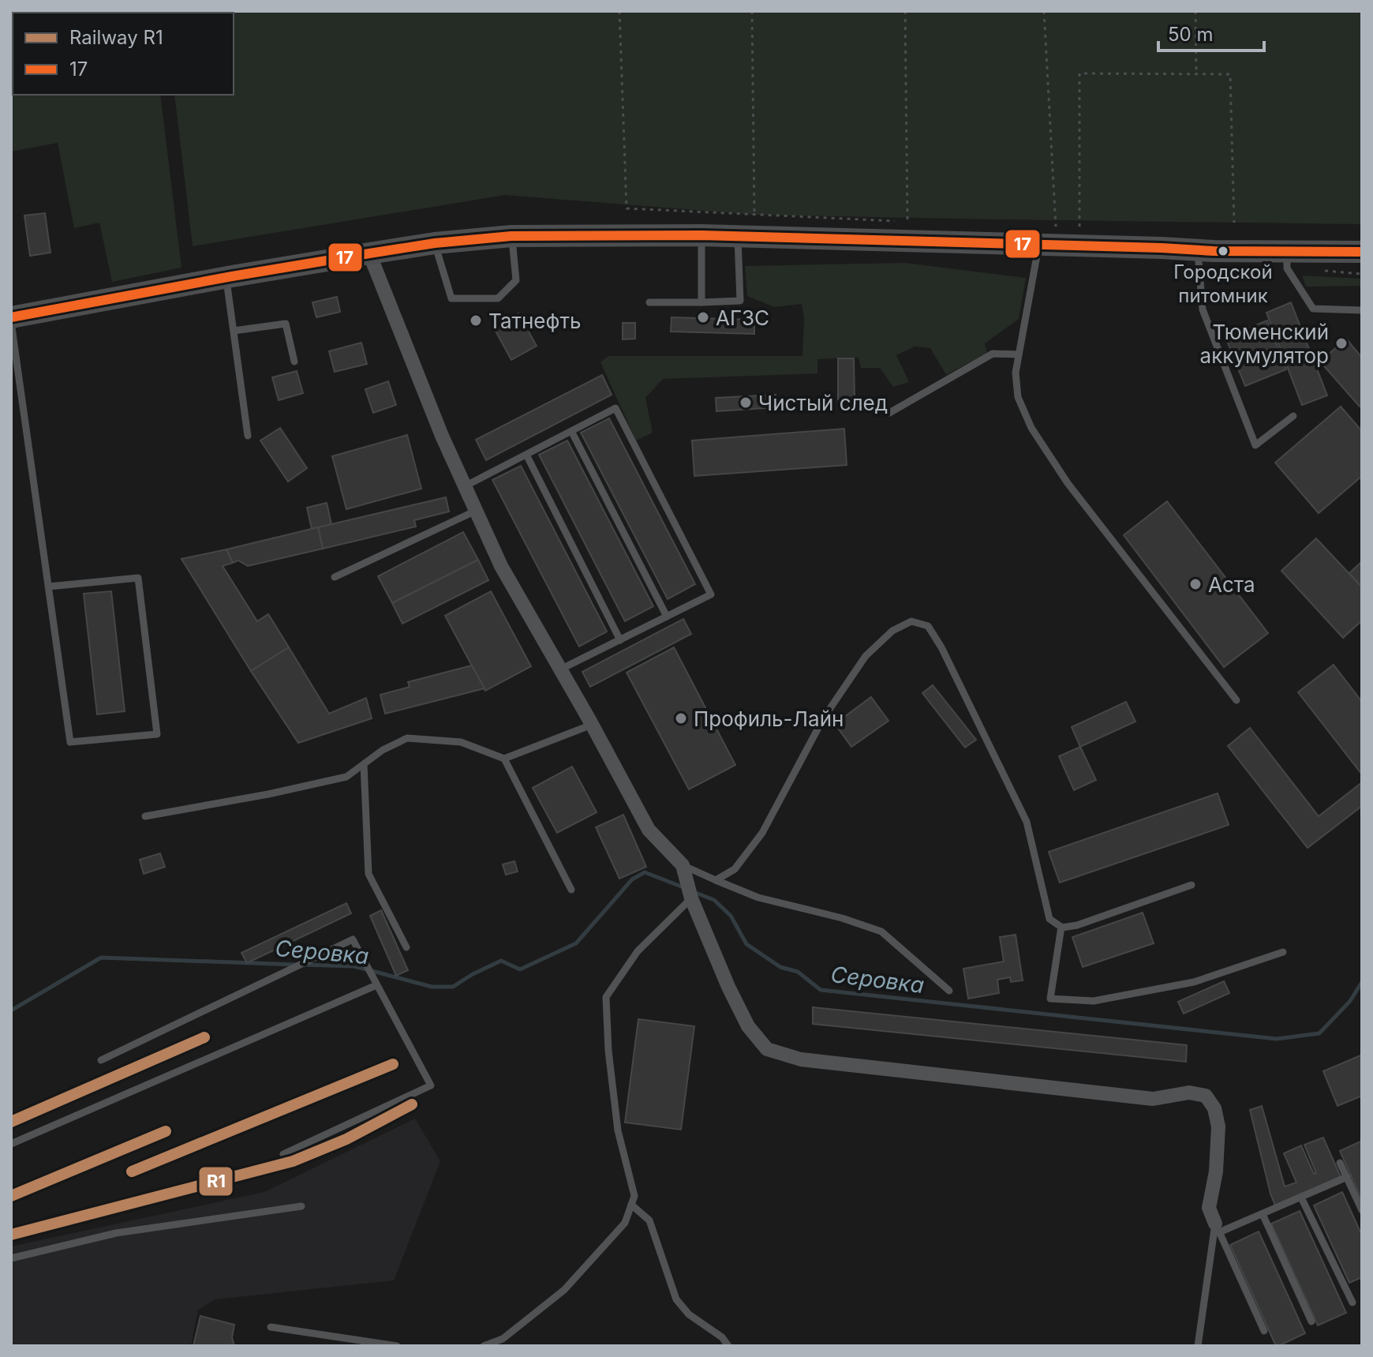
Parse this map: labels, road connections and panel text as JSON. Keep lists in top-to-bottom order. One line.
{"water":["Серовка"],"places":["Городской питомник","АГЗС","Татнефть","Тюменский аккумулятор","Чистый след","Аста","Профиль-Лайн"],"lines":["transit line 17","rail line R1"],"legend":["Railway R1","17"],"scale_bar":"50 m"}
